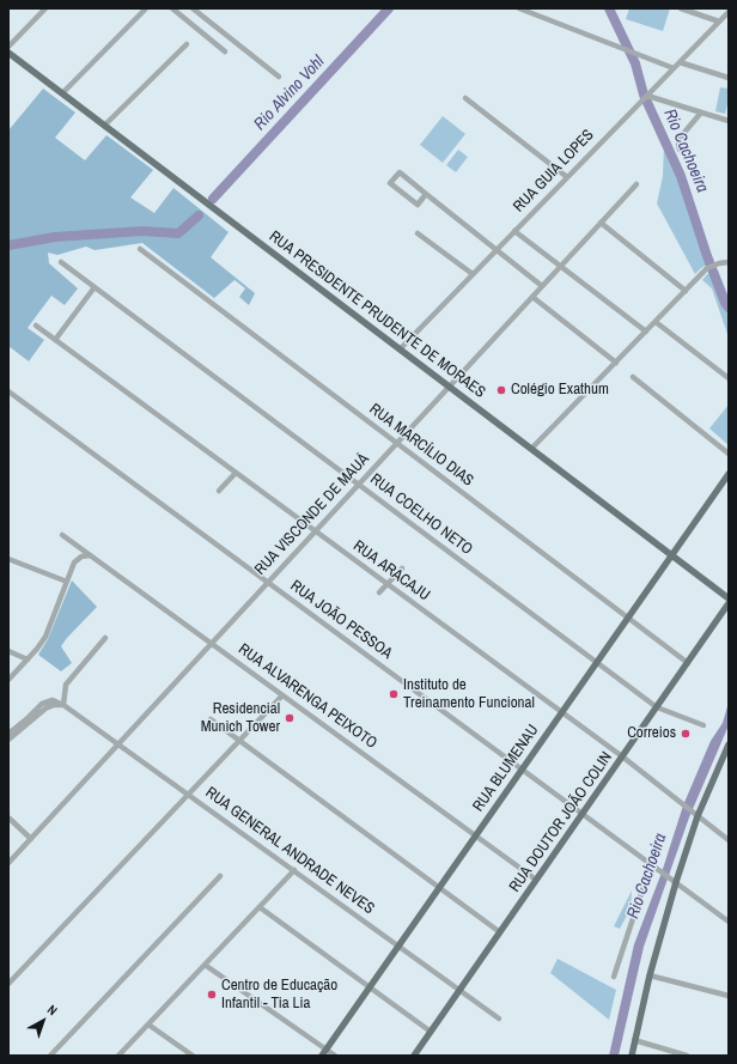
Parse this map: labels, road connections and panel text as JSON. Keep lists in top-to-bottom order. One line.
{"streets":{"main road":["RUA PRESIDENTE PRUDENTE DE MORAES","RUA BLUMENAU","RUA DOUTOR JOÃO COLIN"],"street":["RUA GUIA LOPES","RUA MARCÍLIO DIAS","RUA VISCONDE DE MAUÁ","RUA COELHO NETO","RUA ARACAJU","RUA JOÃO PESSOA","RUA ALVARENGA PEIXOTO","RUA GENERAL ANDRADE NEVES"]},"crossings":[["RUA GUIA LOPES","RUA PRESIDENTE PRUDENTE DE MORAES"],["RUA PRESIDENTE PRUDENTE DE MORAES","RUA VISCONDE DE MAUÁ"],["RUA PRESIDENTE PRUDENTE DE MORAES","RUA BLUMENAU"],["RUA MARCÍLIO DIAS","RUA VISCONDE DE MAUÁ"],["RUA MARCÍLIO DIAS","RUA BLUMENAU"],["RUA MARCÍLIO DIAS","RUA DOUTOR JOÃO COLIN"],["RUA VISCONDE DE MAUÁ","RUA COELHO NETO"],["RUA VISCONDE DE MAUÁ","RUA ARACAJU"],["RUA VISCONDE DE MAUÁ","RUA JOÃO PESSOA"],["RUA VISCONDE DE MAUÁ","RUA ALVARENGA PEIXOTO"],["RUA VISCONDE DE MAUÁ","RUA GENERAL ANDRADE NEVES"],["RUA COELHO NETO","RUA BLUMENAU"],["RUA COELHO NETO","RUA DOUTOR JOÃO COLIN"],["RUA ARACAJU","RUA BLUMENAU"],["RUA ARACAJU","RUA DOUTOR JOÃO COLIN"],["RUA JOÃO PESSOA","RUA BLUMENAU"],["RUA JOÃO PESSOA","RUA DOUTOR JOÃO COLIN"],["RUA ALVARENGA PEIXOTO","RUA BLUMENAU"],["RUA ALVARENGA PEIXOTO","RUA DOUTOR JOÃO COLIN"],["RUA BLUMENAU","RUA GENERAL ANDRADE NEVES"],["RUA DOUTOR JOÃO COLIN","RUA GENERAL ANDRADE NEVES"]],"water":["Rio Alvino Vohl","Rio Cachoeira"],"places":["Colégio Exathum","Instituto de Treinamento Funcional","Residencial Munich Tower","Correios","Centro de Educação Infantil - Tia Lia"],"north":"top right"}
